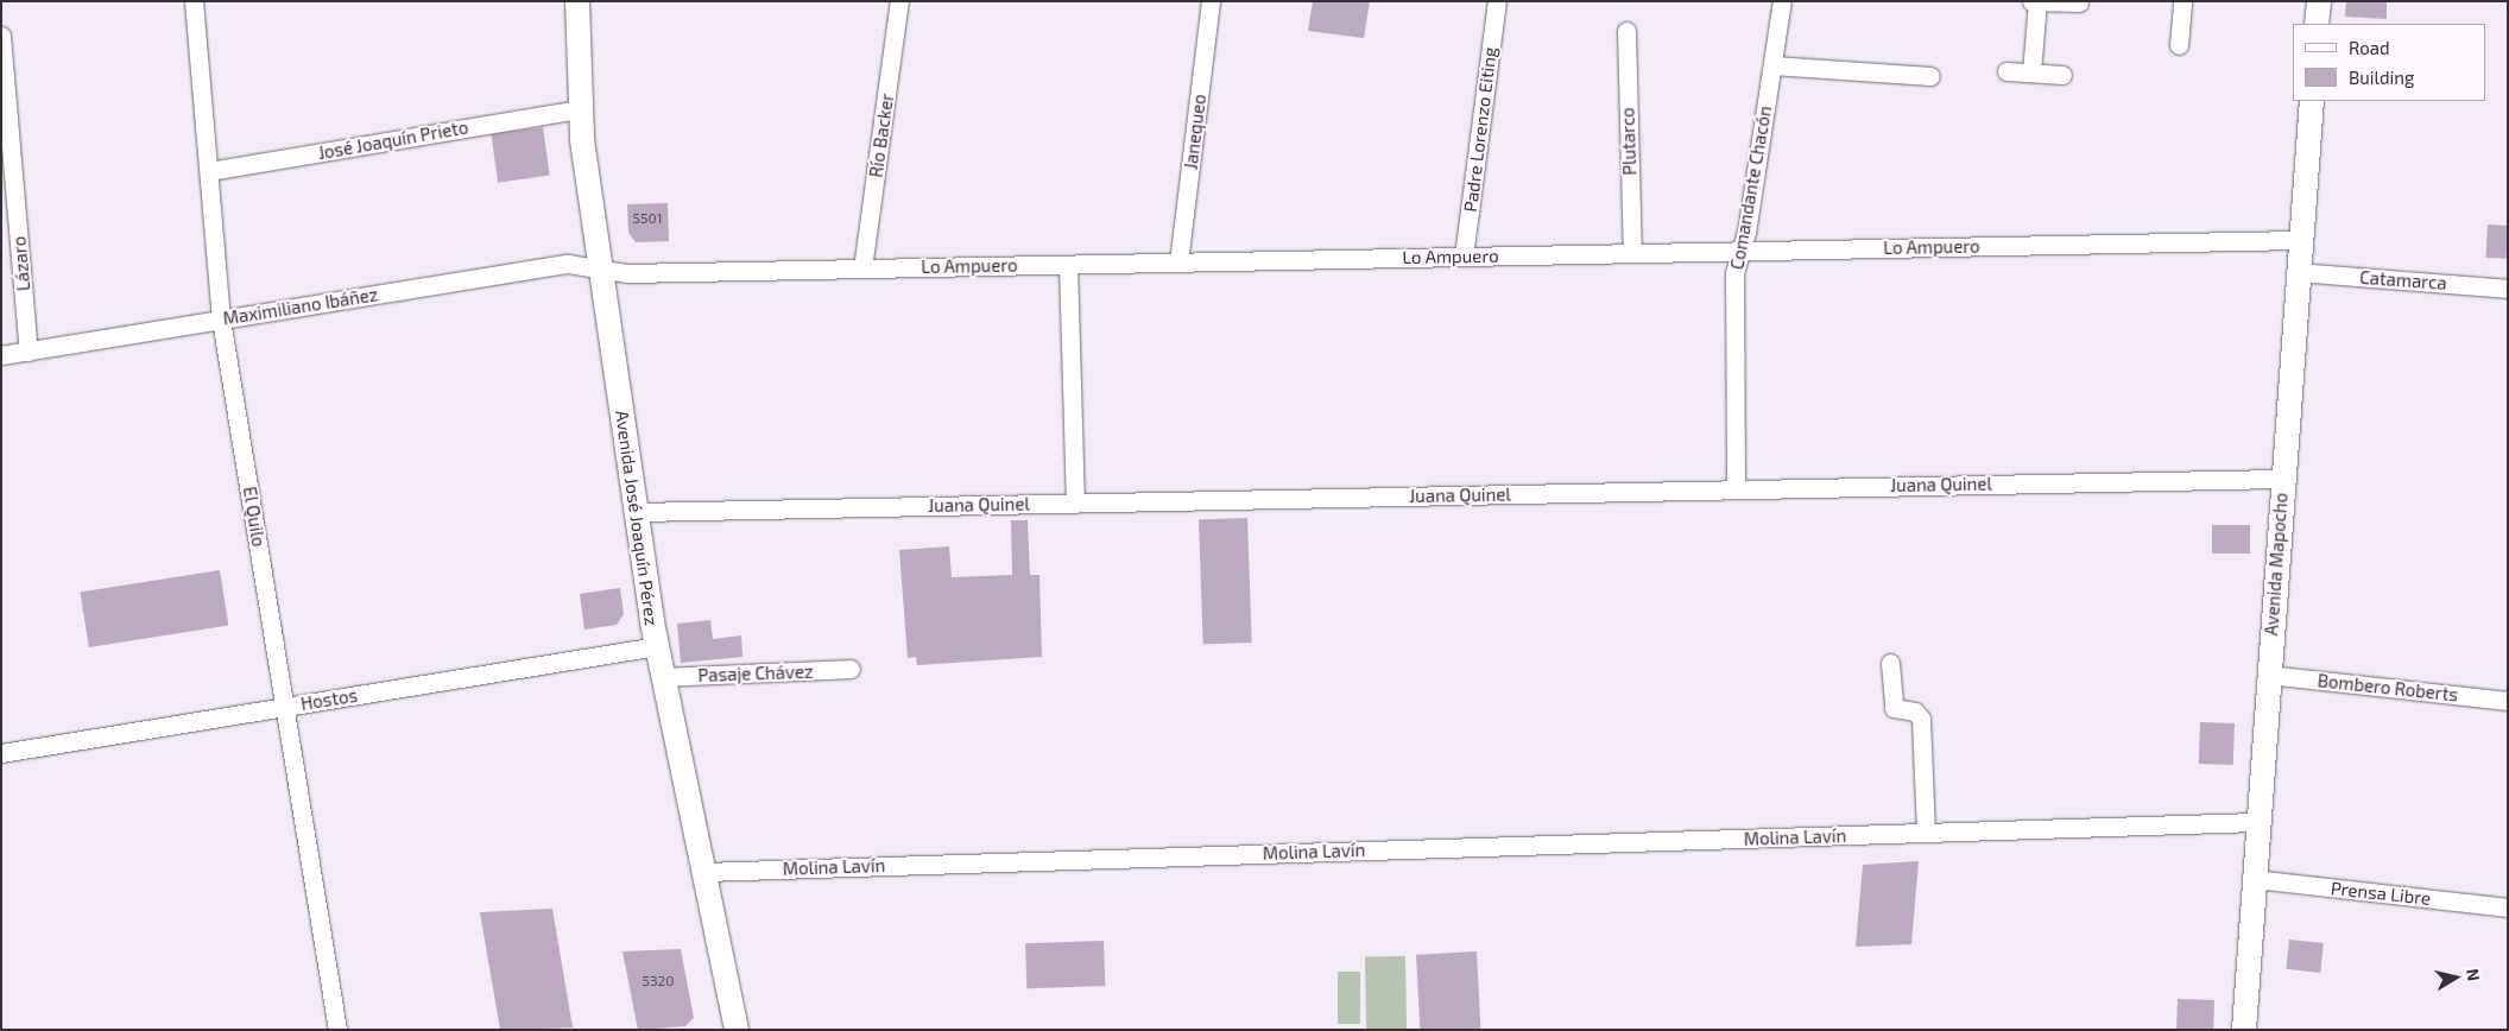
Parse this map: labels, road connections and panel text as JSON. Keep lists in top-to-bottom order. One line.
{"streets":{"main road":["Avenida José Joaquín Pérez","Avenida Mapocho"],"street":["Padre Lorenzo Eiting","Janequeo","Río Backer","José Joaquín Prieto","Plutarco","Comandante Chacón","Lo Ampuero","Lázaro","Catamarca","Maximiliano Ibáñez","Juana Quinel","El Quilo","Pasaje Chávez","Bombero Roberts","Hostos","Molina Lavín","Prensa Libre"]},"crossings":[["Padre Lorenzo Eiting","Lo Ampuero"],["Janequeo","Lo Ampuero"],["Río Backer","Lo Ampuero"],["José Joaquín Prieto","El Quilo"],["José Joaquín Prieto","Avenida José Joaquín Pérez"],["Plutarco","Lo Ampuero"],["Comandante Chacón","Lo Ampuero"],["Comandante Chacón","Juana Quinel"],["Lo Ampuero","Maximiliano Ibáñez"],["Lo Ampuero","Avenida José Joaquín Pérez"],["Lo Ampuero","Avenida Mapocho"],["Lázaro","Maximiliano Ibáñez"],["Catamarca","Avenida Mapocho"],["Maximiliano Ibáñez","El Quilo"],["Maximiliano Ibáñez","Avenida José Joaquín Pérez"],["Juana Quinel","Avenida José Joaquín Pérez"],["Juana Quinel","Avenida Mapocho"],["El Quilo","Hostos"],["Avenida José Joaquín Pérez","Pasaje Chávez"],["Avenida José Joaquín Pérez","Hostos"],["Avenida José Joaquín Pérez","Molina Lavín"],["Avenida Mapocho","Bombero Roberts"],["Avenida Mapocho","Molina Lavín"],["Avenida Mapocho","Prensa Libre"]],"house_numbers":["5501","5320"],"legend":["Road","Building"],"north":"right"}
